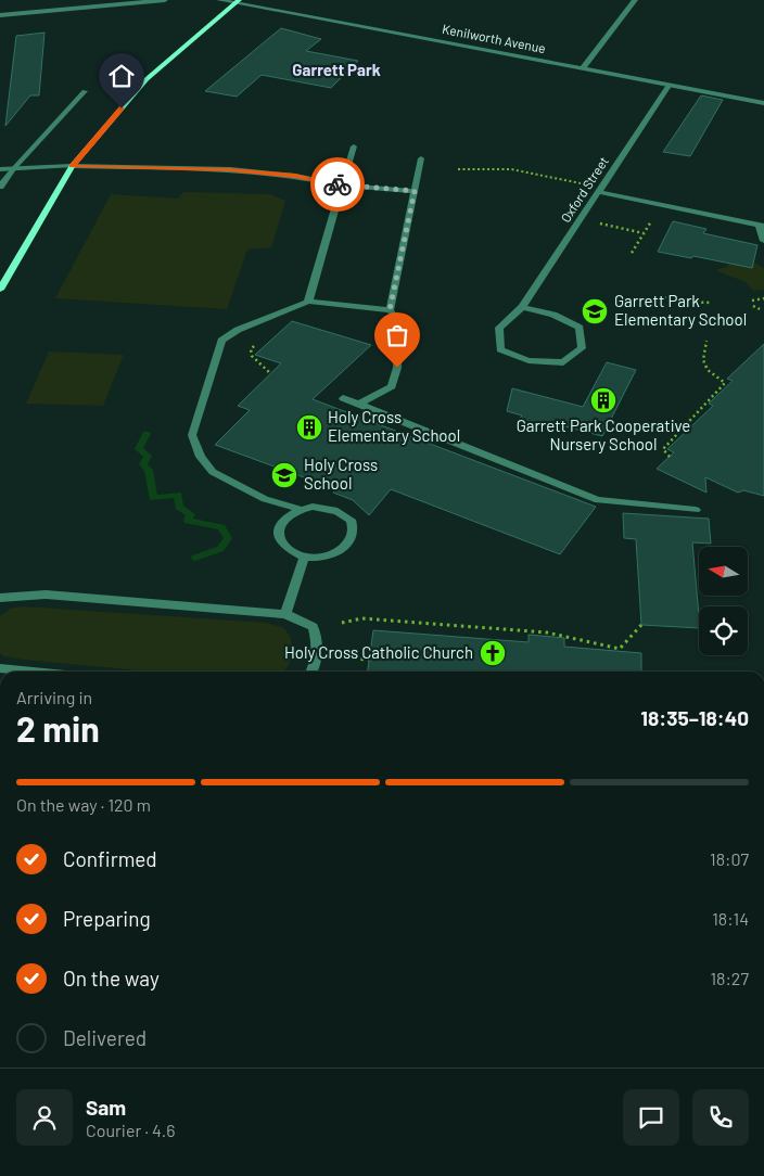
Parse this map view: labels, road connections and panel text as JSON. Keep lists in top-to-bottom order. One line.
{"streets":{"street":["Kenilworth Avenue","Oxford Street"]},"crossings":[["Kenilworth Avenue","Oxford Street"]],"districts":["Garrett Park"],"places":{"school or university":["Garrett Park Elementary School","Holy Cross School"],"building":["Garrett Park Cooperative Nursery School","Holy Cross Elementary School"],"church":["Holy Cross Catholic Church"]},"north":"left","page":{"heading":["2 min","Arriving in","18:35–18:40"],"panel":["Sam","Courier · 4.6"],"bar":"On the way · 120 m","list":[["Confirmed","18:07"],["Preparing","18:14"],["On the way","18:27"],"Delivered"]}}
